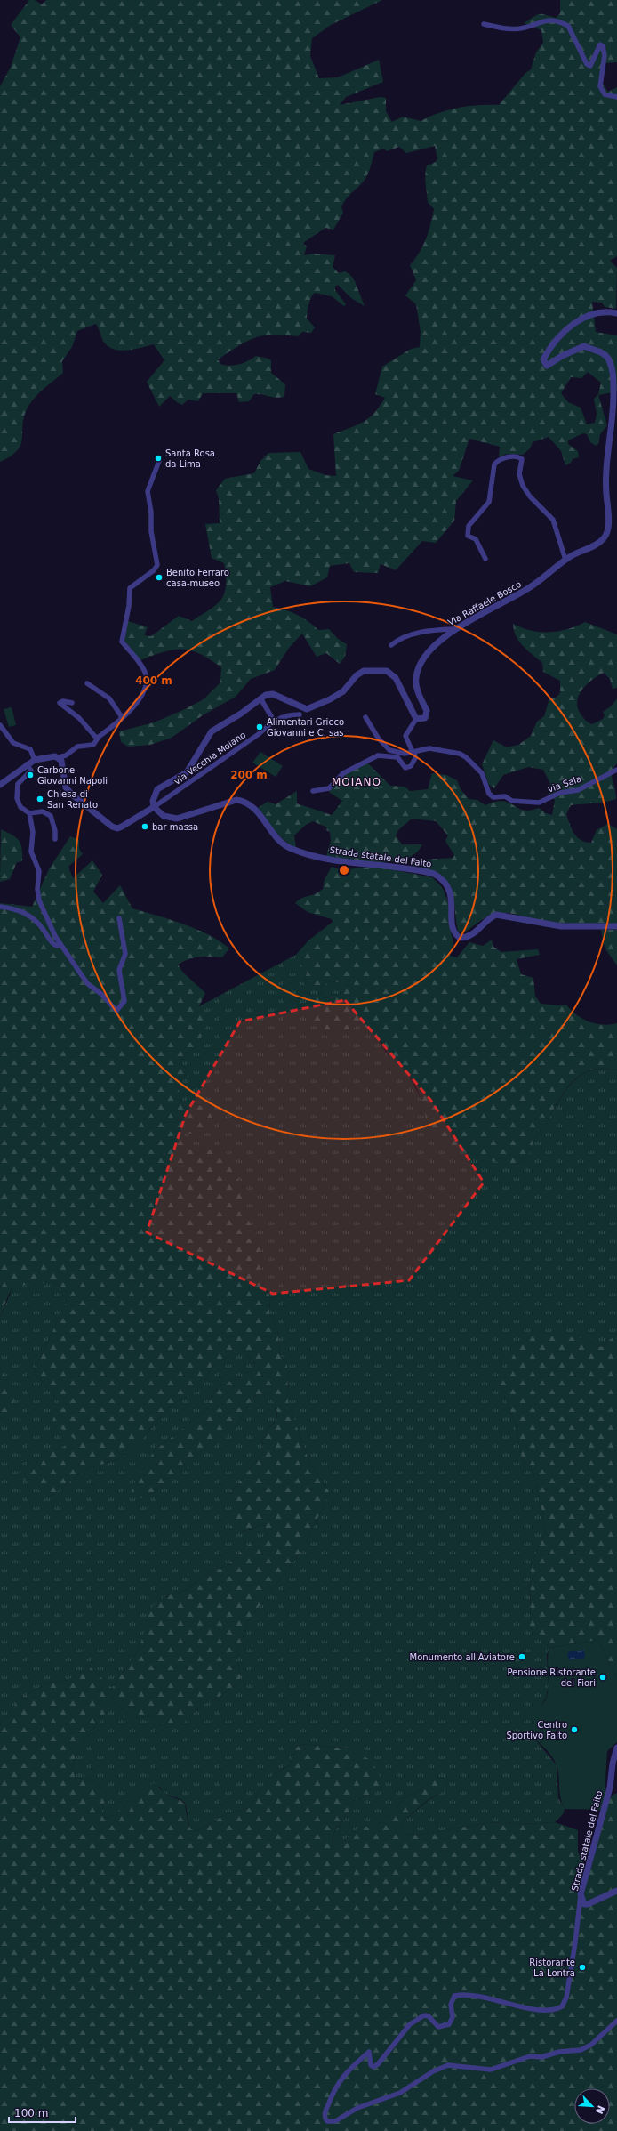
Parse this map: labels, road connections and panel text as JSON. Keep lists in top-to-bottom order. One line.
{"streets":{"street":["Via Raffaele Bosco","via Vecchia Moiano","via Sala","Strada statale del Faito"]},"crossings":[["via Vecchia Moiano","Strada statale del Faito"]],"districts":["MOIANO"],"places":["Santa Rosa da Lima","Benito Ferraro casa-museo","Alimentari Grieco Giovanni e C. sas","Carbone Giovanni Napoli","Chiesa di San Renato","bar massa","Monumento all'Aviatore","Pensione Ristorante dei Fiori","Centro Sportivo Faito","Ristorante La Lontra"],"scale_bar":"100 m","north":"bottom right","rings":["400 m","200 m"]}
